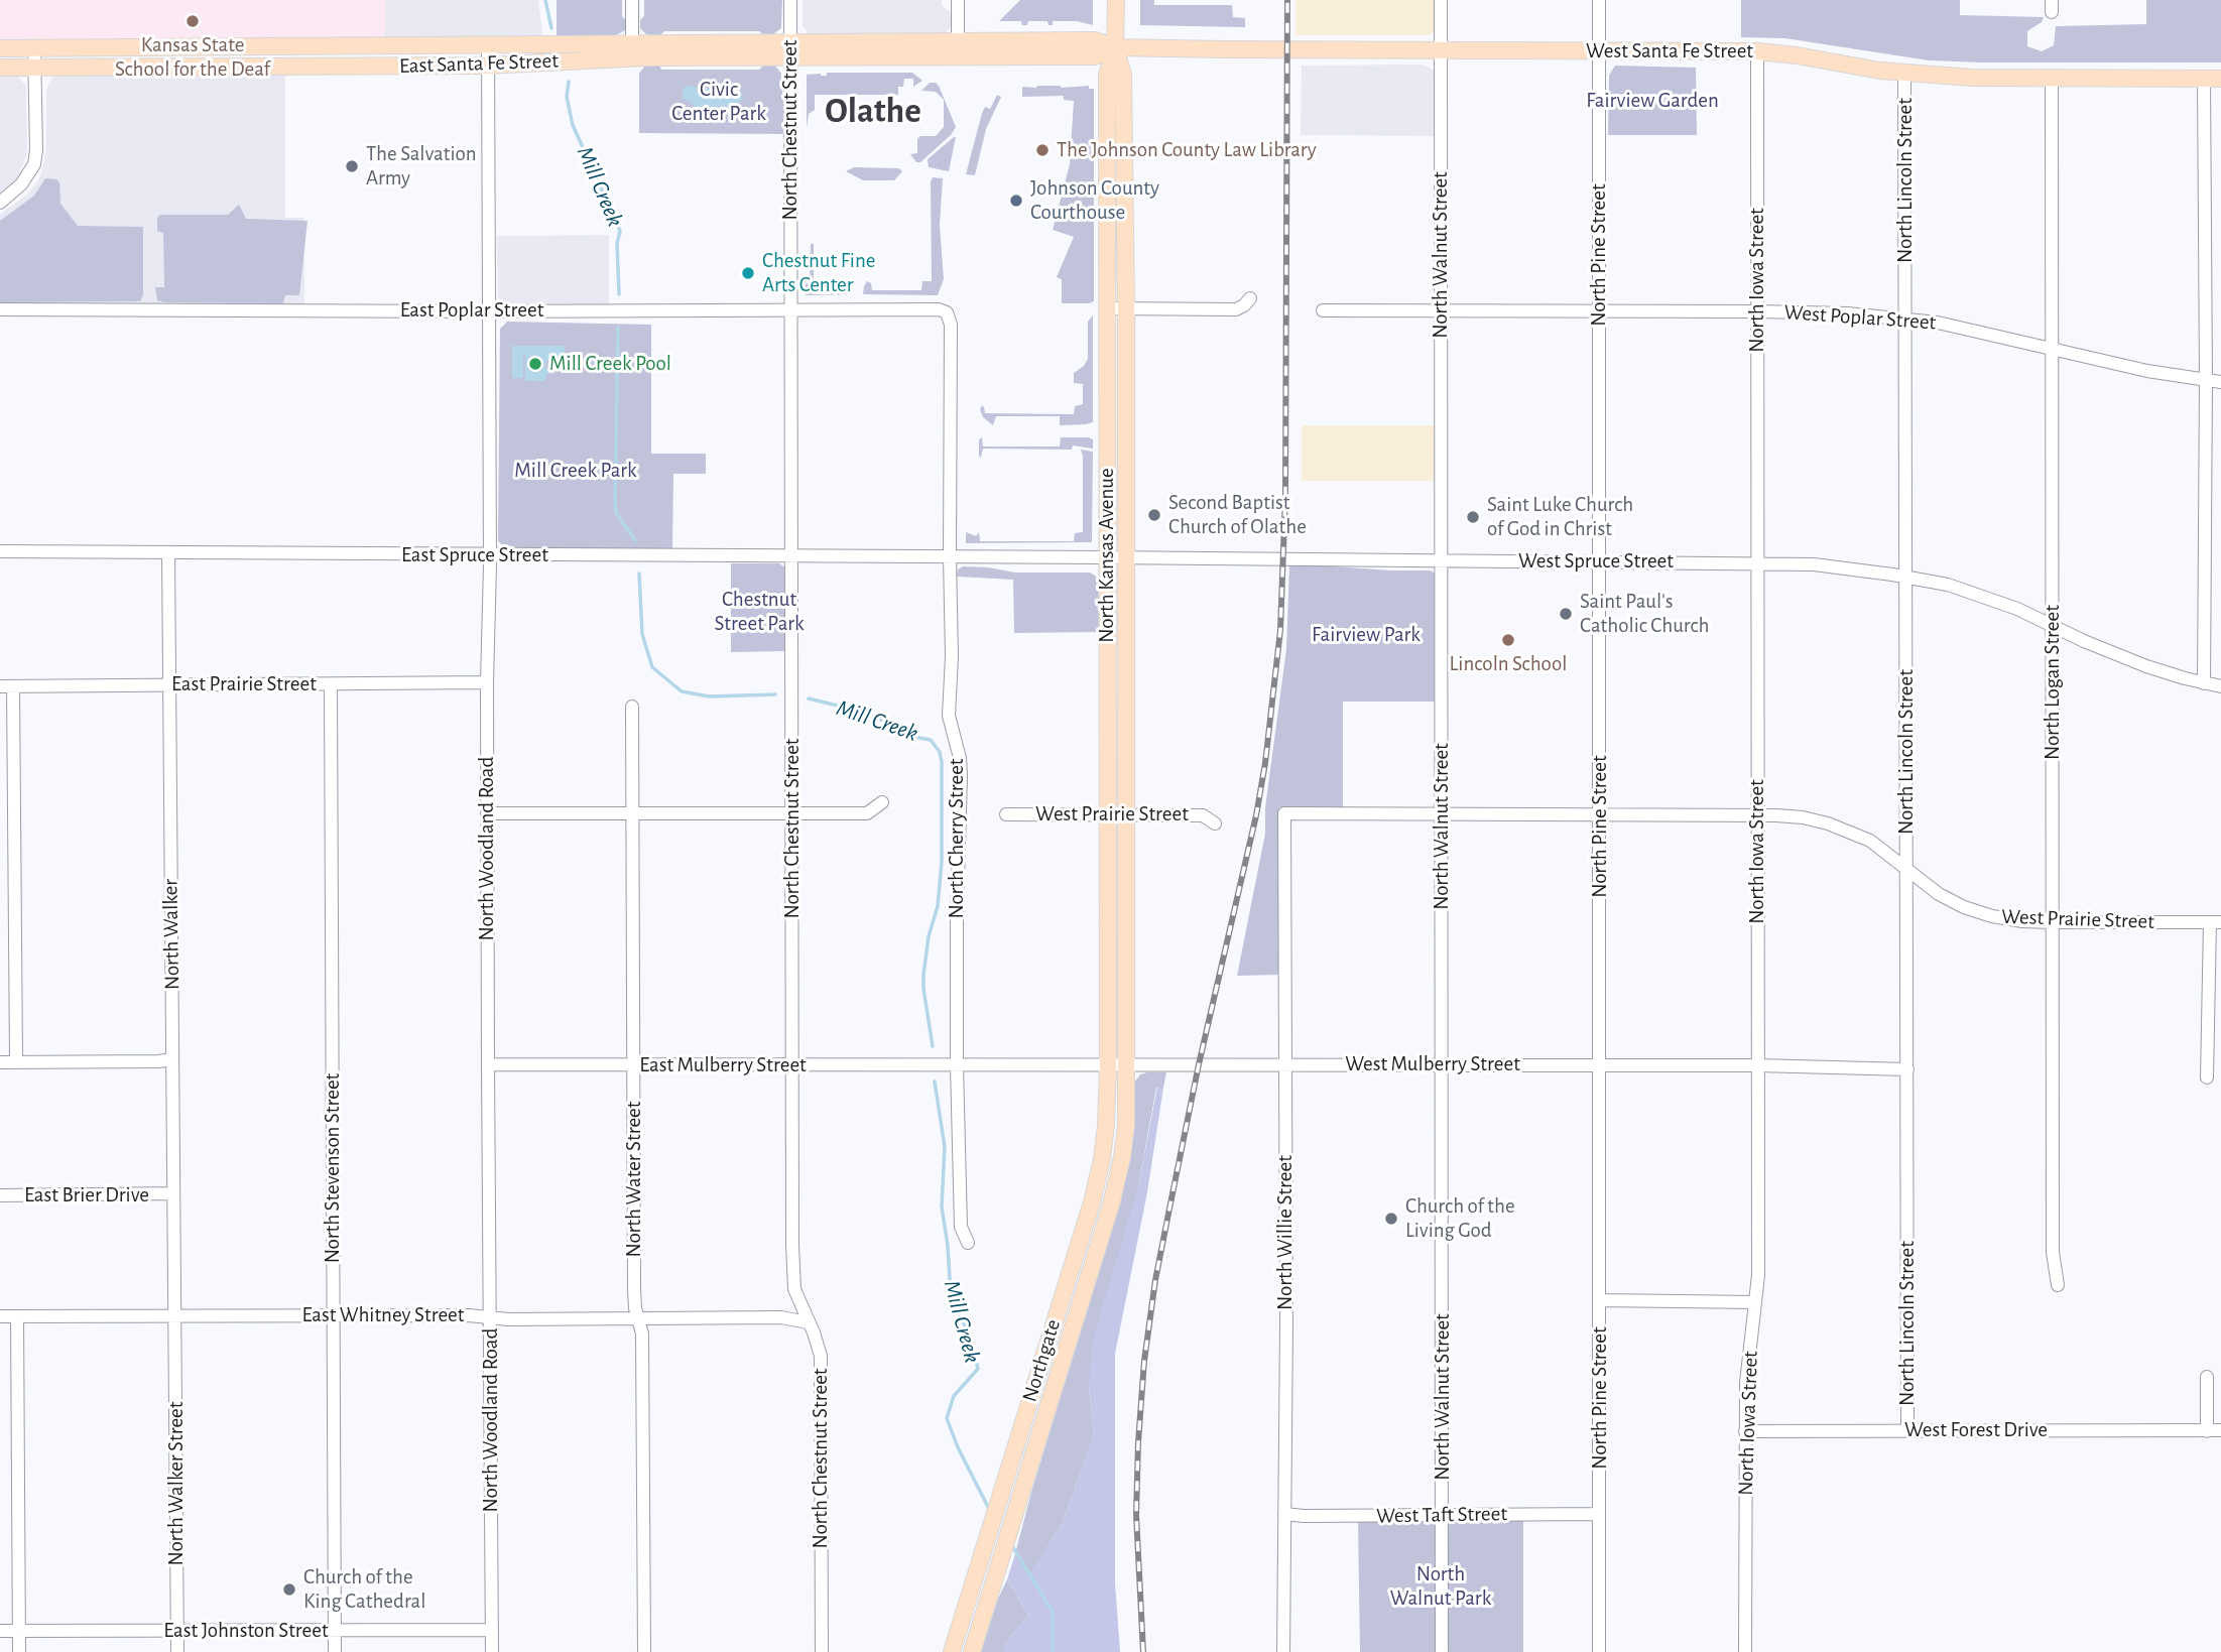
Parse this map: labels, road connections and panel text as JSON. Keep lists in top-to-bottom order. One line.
{"streets":{"main road":["West Santa Fe Street","East Santa Fe Street","North Kansas Avenue","Northgate"],"street":["North Chestnut Street","North Lincoln Street","North Walnut Street","North Pine Street","North Iowa Street","East Poplar Street","West Poplar Street","East Spruce Street","West Spruce Street","North Logan Street","East Prairie Street","West Prairie Street","North Cherry Street","North Woodland Road","North Walker","West Mulberry Street","East Mulberry Street","North Stevenson Street","North Water Street","East Brier Drive","North Willie Street","East Whitney Street","West Forest Drive","North Walker Street","West Taft Street","East Johnston Street"]},"crossings":[["West Santa Fe Street","East Santa Fe Street"],["West Santa Fe Street","North Lincoln Street"],["West Santa Fe Street","North Walnut Street"],["West Santa Fe Street","North Pine Street"],["West Santa Fe Street","North Iowa Street"],["West Santa Fe Street","North Kansas Avenue"],["West Santa Fe Street","North Logan Street"],["East Santa Fe Street","North Chestnut Street"],["East Santa Fe Street","North Woodland Road"],["North Chestnut Street","East Poplar Street"],["North Chestnut Street","East Spruce Street"],["North Chestnut Street","East Mulberry Street"],["North Chestnut Street","East Whitney Street"],["North Lincoln Street","West Poplar Street"],["North Lincoln Street","West Spruce Street"],["North Lincoln Street","West Prairie Street"],["North Lincoln Street","West Mulberry Street"],["North Lincoln Street","West Forest Drive"],["North Walnut Street","West Poplar Street"],["North Walnut Street","West Spruce Street"],["North Walnut Street","West Prairie Street"],["North Walnut Street","West Mulberry Street"],["North Walnut Street","West Taft Street"],["North Pine Street","West Poplar Street"],["North Pine Street","West Spruce Street"],["North Pine Street","West Prairie Street"],["North Pine Street","West Mulberry Street"],["North Pine Street","West Taft Street"],["North Iowa Street","West Poplar Street"],["North Iowa Street","West Spruce Street"],["North Iowa Street","West Prairie Street"],["North Iowa Street","West Mulberry Street"],["North Iowa Street","West Forest Drive"],["East Poplar Street","North Cherry Street"],["East Poplar Street","North Woodland Road"],["West Poplar Street","North Logan Street"],["East Spruce Street","West Spruce Street"],["East Spruce Street","North Cherry Street"],["East Spruce Street","North Woodland Road"],["East Spruce Street","North Walker"],["North Kansas Avenue","West Spruce Street"],["North Kansas Avenue","West Prairie Street"],["North Kansas Avenue","West Mulberry Street"],["North Kansas Avenue","Northgate"],["West Spruce Street","North Logan Street"],["West Spruce Street","North Cherry Street"],["North Logan Street","West Prairie Street"],["East Prairie Street","North Woodland Road"],["East Prairie Street","North Walker"],["East Prairie Street","North Stevenson Street"],["West Prairie Street","North Willie Street"],["North Cherry Street","West Mulberry Street"],["North Cherry Street","East Mulberry Street"],["North Woodland Road","East Mulberry Street"],["North Woodland Road","East Whitney Street"],["North Woodland Road","East Johnston Street"],["North Walker","East Brier Drive"],["North Walker","East Whitney Street"],["North Walker","North Walker Street"],["West Mulberry Street","East Mulberry Street"],["West Mulberry Street","North Willie Street"],["West Mulberry Street","Northgate"],["East Mulberry Street","North Water Street"],["North Stevenson Street","East Whitney Street"],["North Stevenson Street","East Johnston Street"],["North Water Street","East Whitney Street"],["North Willie Street","West Taft Street"],["East Whitney Street","North Walker Street"],["North Walker Street","East Johnston Street"]],"districts":["Olathe"],"water":["Mill Creek"],"parks":["Civic Center Park","Fairview Garden","Mill Creek Park","Chestnut Street Park","Fairview Park","North Walnut Park"],"places":["Kansas State School for the Deaf","The Johnson County Law Library","The Salvation Army","Johnson County Courthouse","Chestnut Fine Arts Center","Mill Creek Pool","Second Baptist Church of Olathe","Saint Luke Church of God in Christ","Saint Paul's Catholic Church","Lincoln School","Church of the Living God","Church of the King Cathedral"]}
